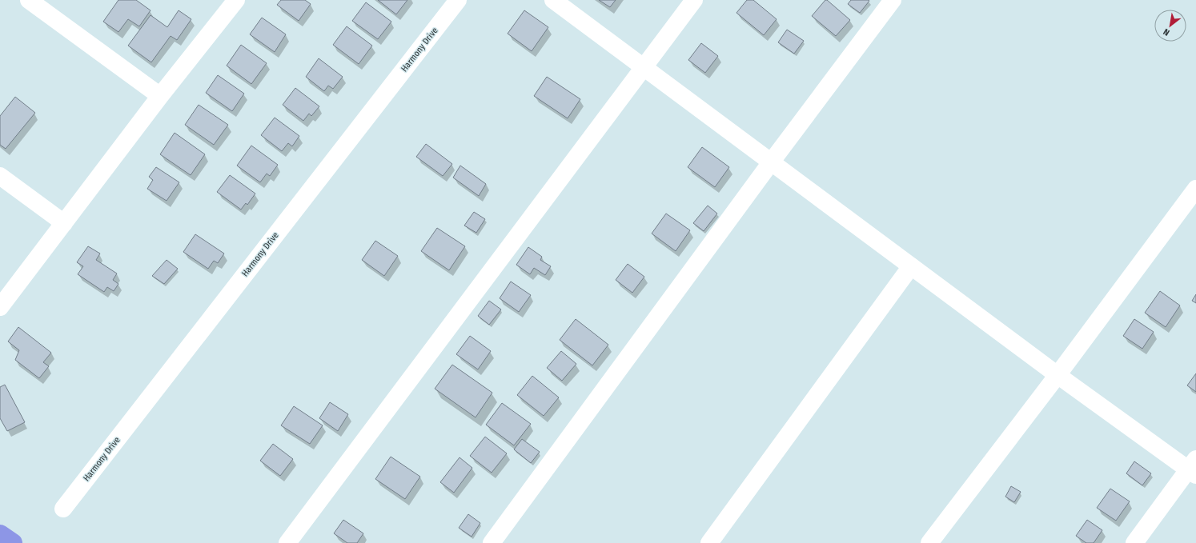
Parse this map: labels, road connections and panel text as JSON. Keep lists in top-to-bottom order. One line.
{"streets":{"street":["Harmony Drive"]},"north":"bottom left"}
